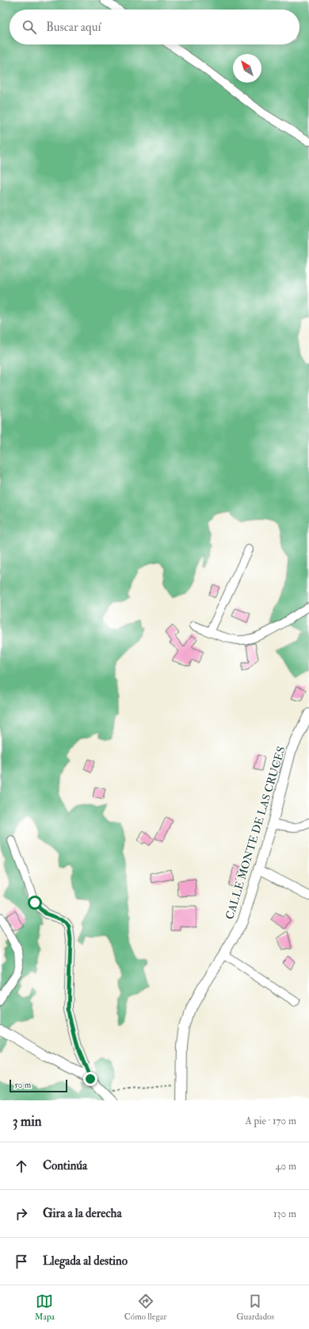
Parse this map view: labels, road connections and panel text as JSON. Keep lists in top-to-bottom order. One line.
{"streets":{"street":["CALLE MONTE DE LAS CRUCES"]},"scale_bar":"50 m","north":"top left","page":{"search":"Buscar aquí","scale":"50 m","heading":["3 min","A pie · 170 m"],"list":[["Continúa","40 m"],["Gira a la derecha","130 m"],"Llegada al destino"],"nav":["Mapa","Cómo llegar","Guardados"]}}
